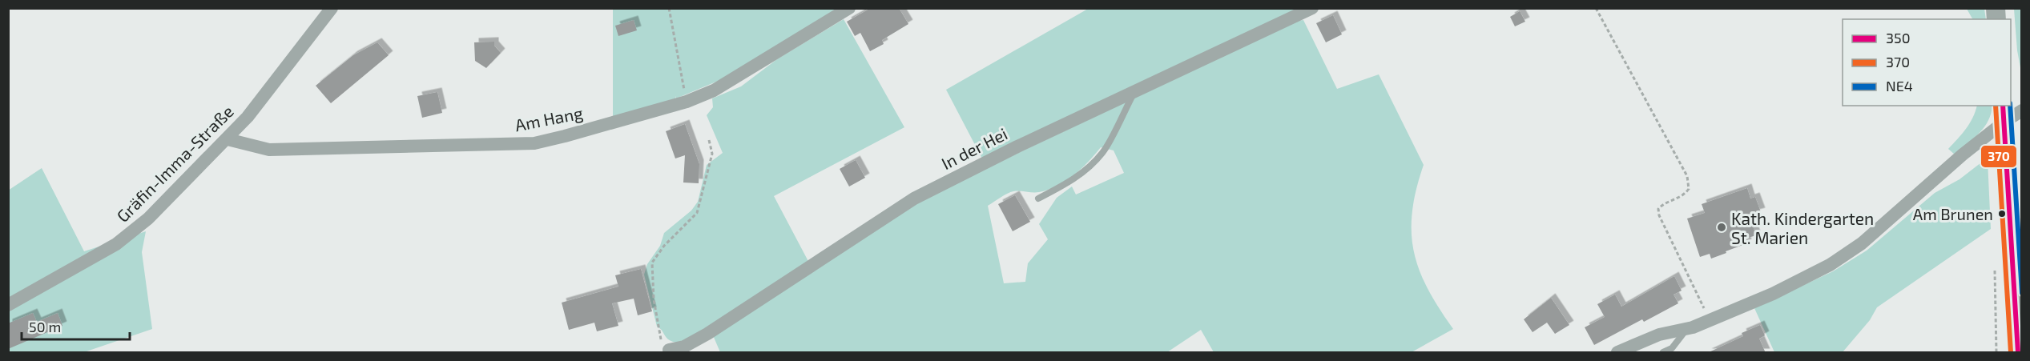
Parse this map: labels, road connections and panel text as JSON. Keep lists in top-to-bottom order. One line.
{"streets":{"street":["Am Hang","In der Hei","Gräfin-Imma-Straße"]},"crossings":[["Am Hang","Gräfin-Imma-Straße"]],"places":["Am Brunen","Kath. Kindergarten St. Marien"],"lines":["transit line 350","transit line 370","transit line NE4"],"legend":["350","370","NE4"],"scale_bar":"50 m"}
